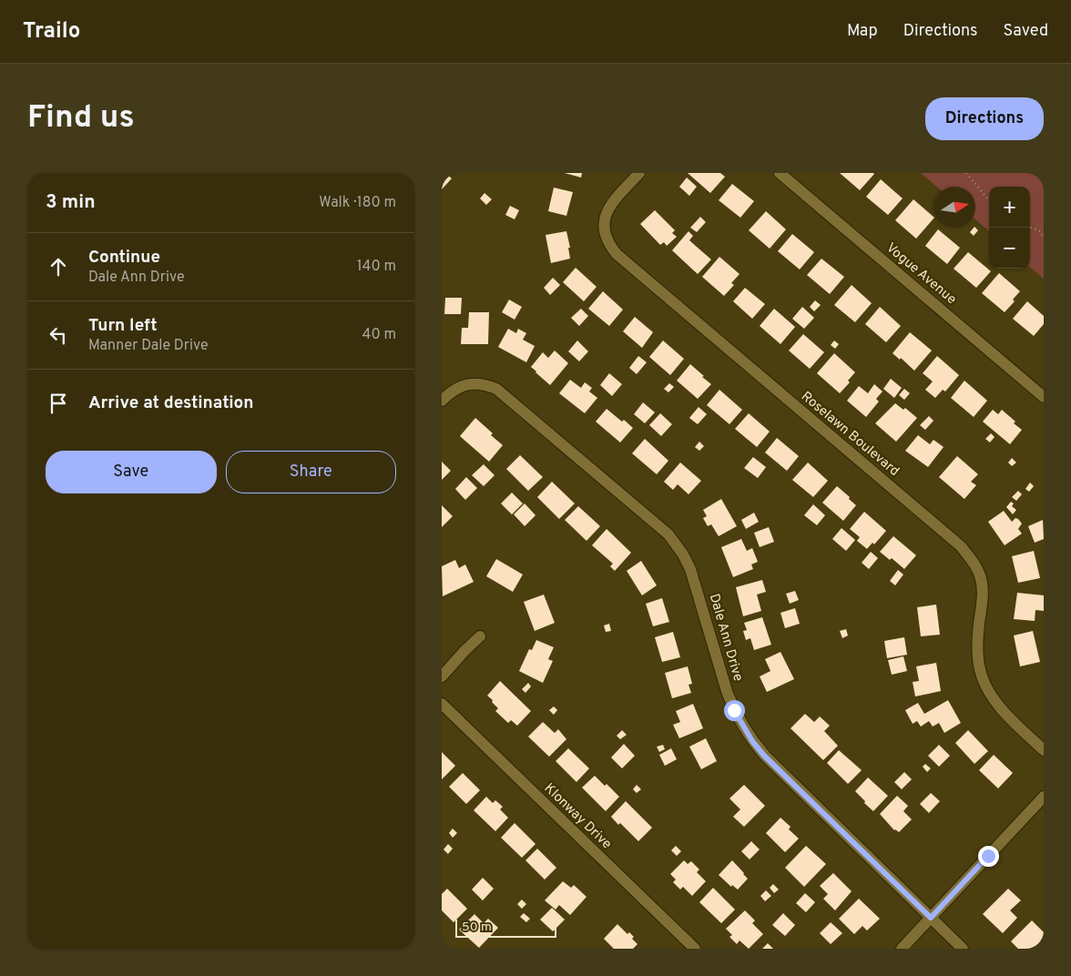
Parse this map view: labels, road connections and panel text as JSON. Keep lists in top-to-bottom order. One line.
{"streets":{"street":["Vogue Avenue","Roselawn Boulevard","Dale Ann Drive","Klonway Drive"]},"scale_bar":"50 m","north":"right","page":{"header":"Trailo","nav":["Map","Directions","Saved"],"buttons":["Directions",["Save","Share"]],"title":"Find us","heading":["3 min","Walk · 180 m"],"map_buttons":["+","−"],"list":[["Continue","Dale Ann Drive","140 m"],["Turn left","Manner Dale Drive","40 m"],"Arrive at destination"],"scale":"50 m"}}
